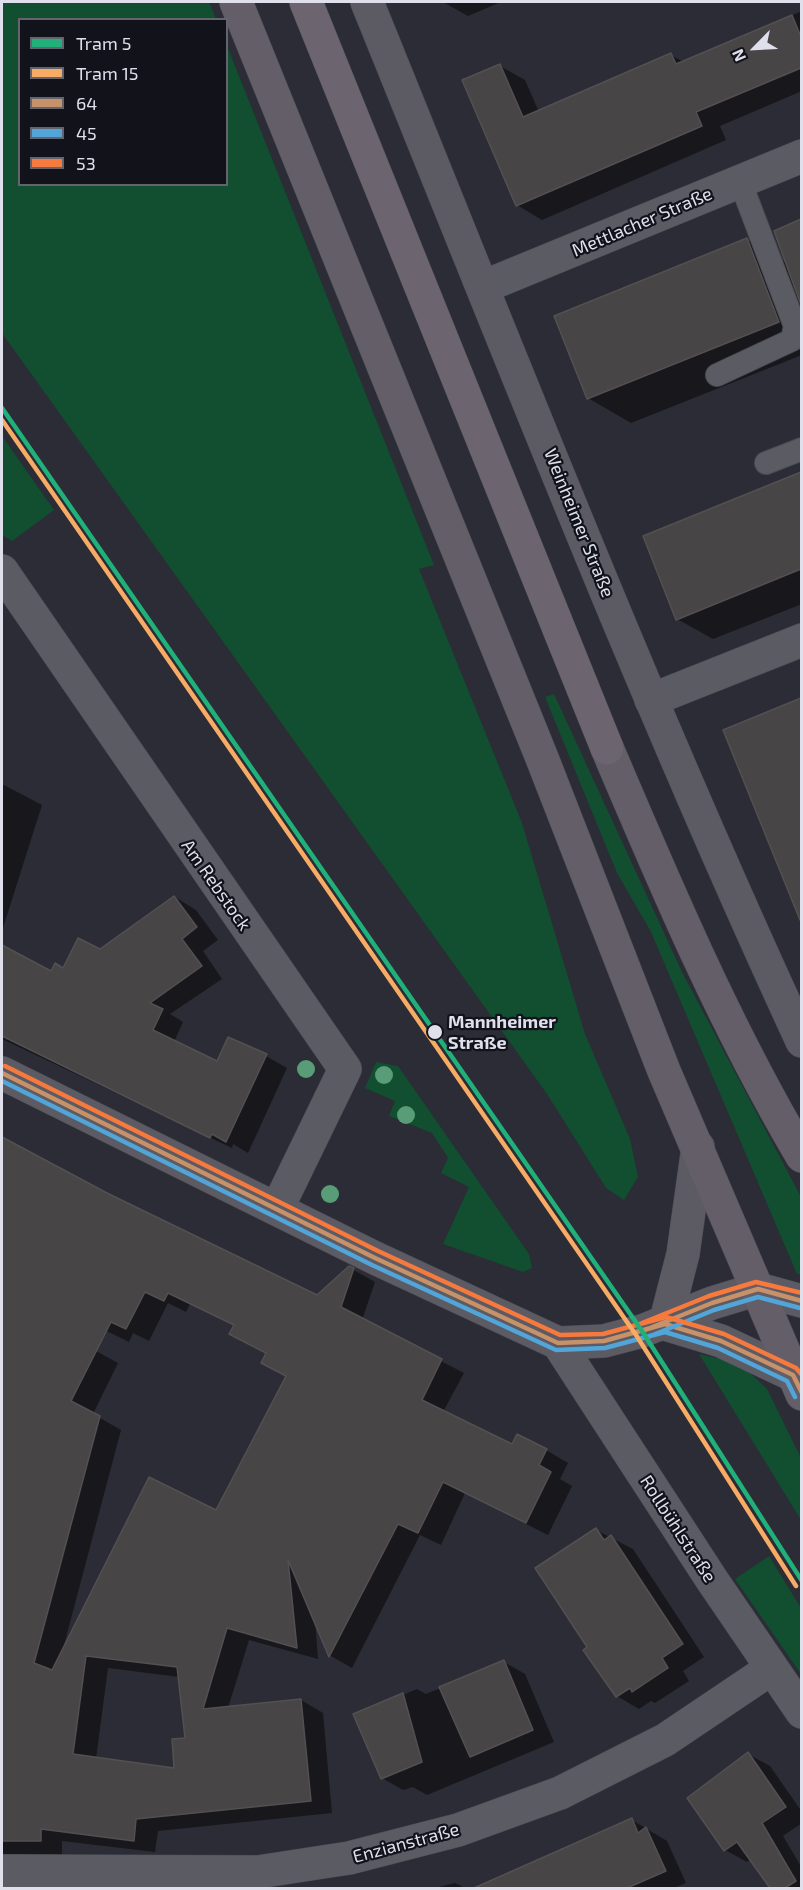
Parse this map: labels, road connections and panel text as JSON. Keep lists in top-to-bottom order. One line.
{"streets":{"street":["Mettlacher Straße","Weinheimer Straße","Am Rebstock","Rollbühlstraße","Enzianstraße"]},"crossings":[["Mettlacher Straße","Weinheimer Straße"],["Rollbühlstraße","Enzianstraße"]],"places":["Mannheimer Straße"],"lines":["tram line 5","tram line 15","transit line 53","transit line 64","transit line 45"],"legend":["Tram 5","Tram 15","64","45","53"],"north":"bottom left"}
